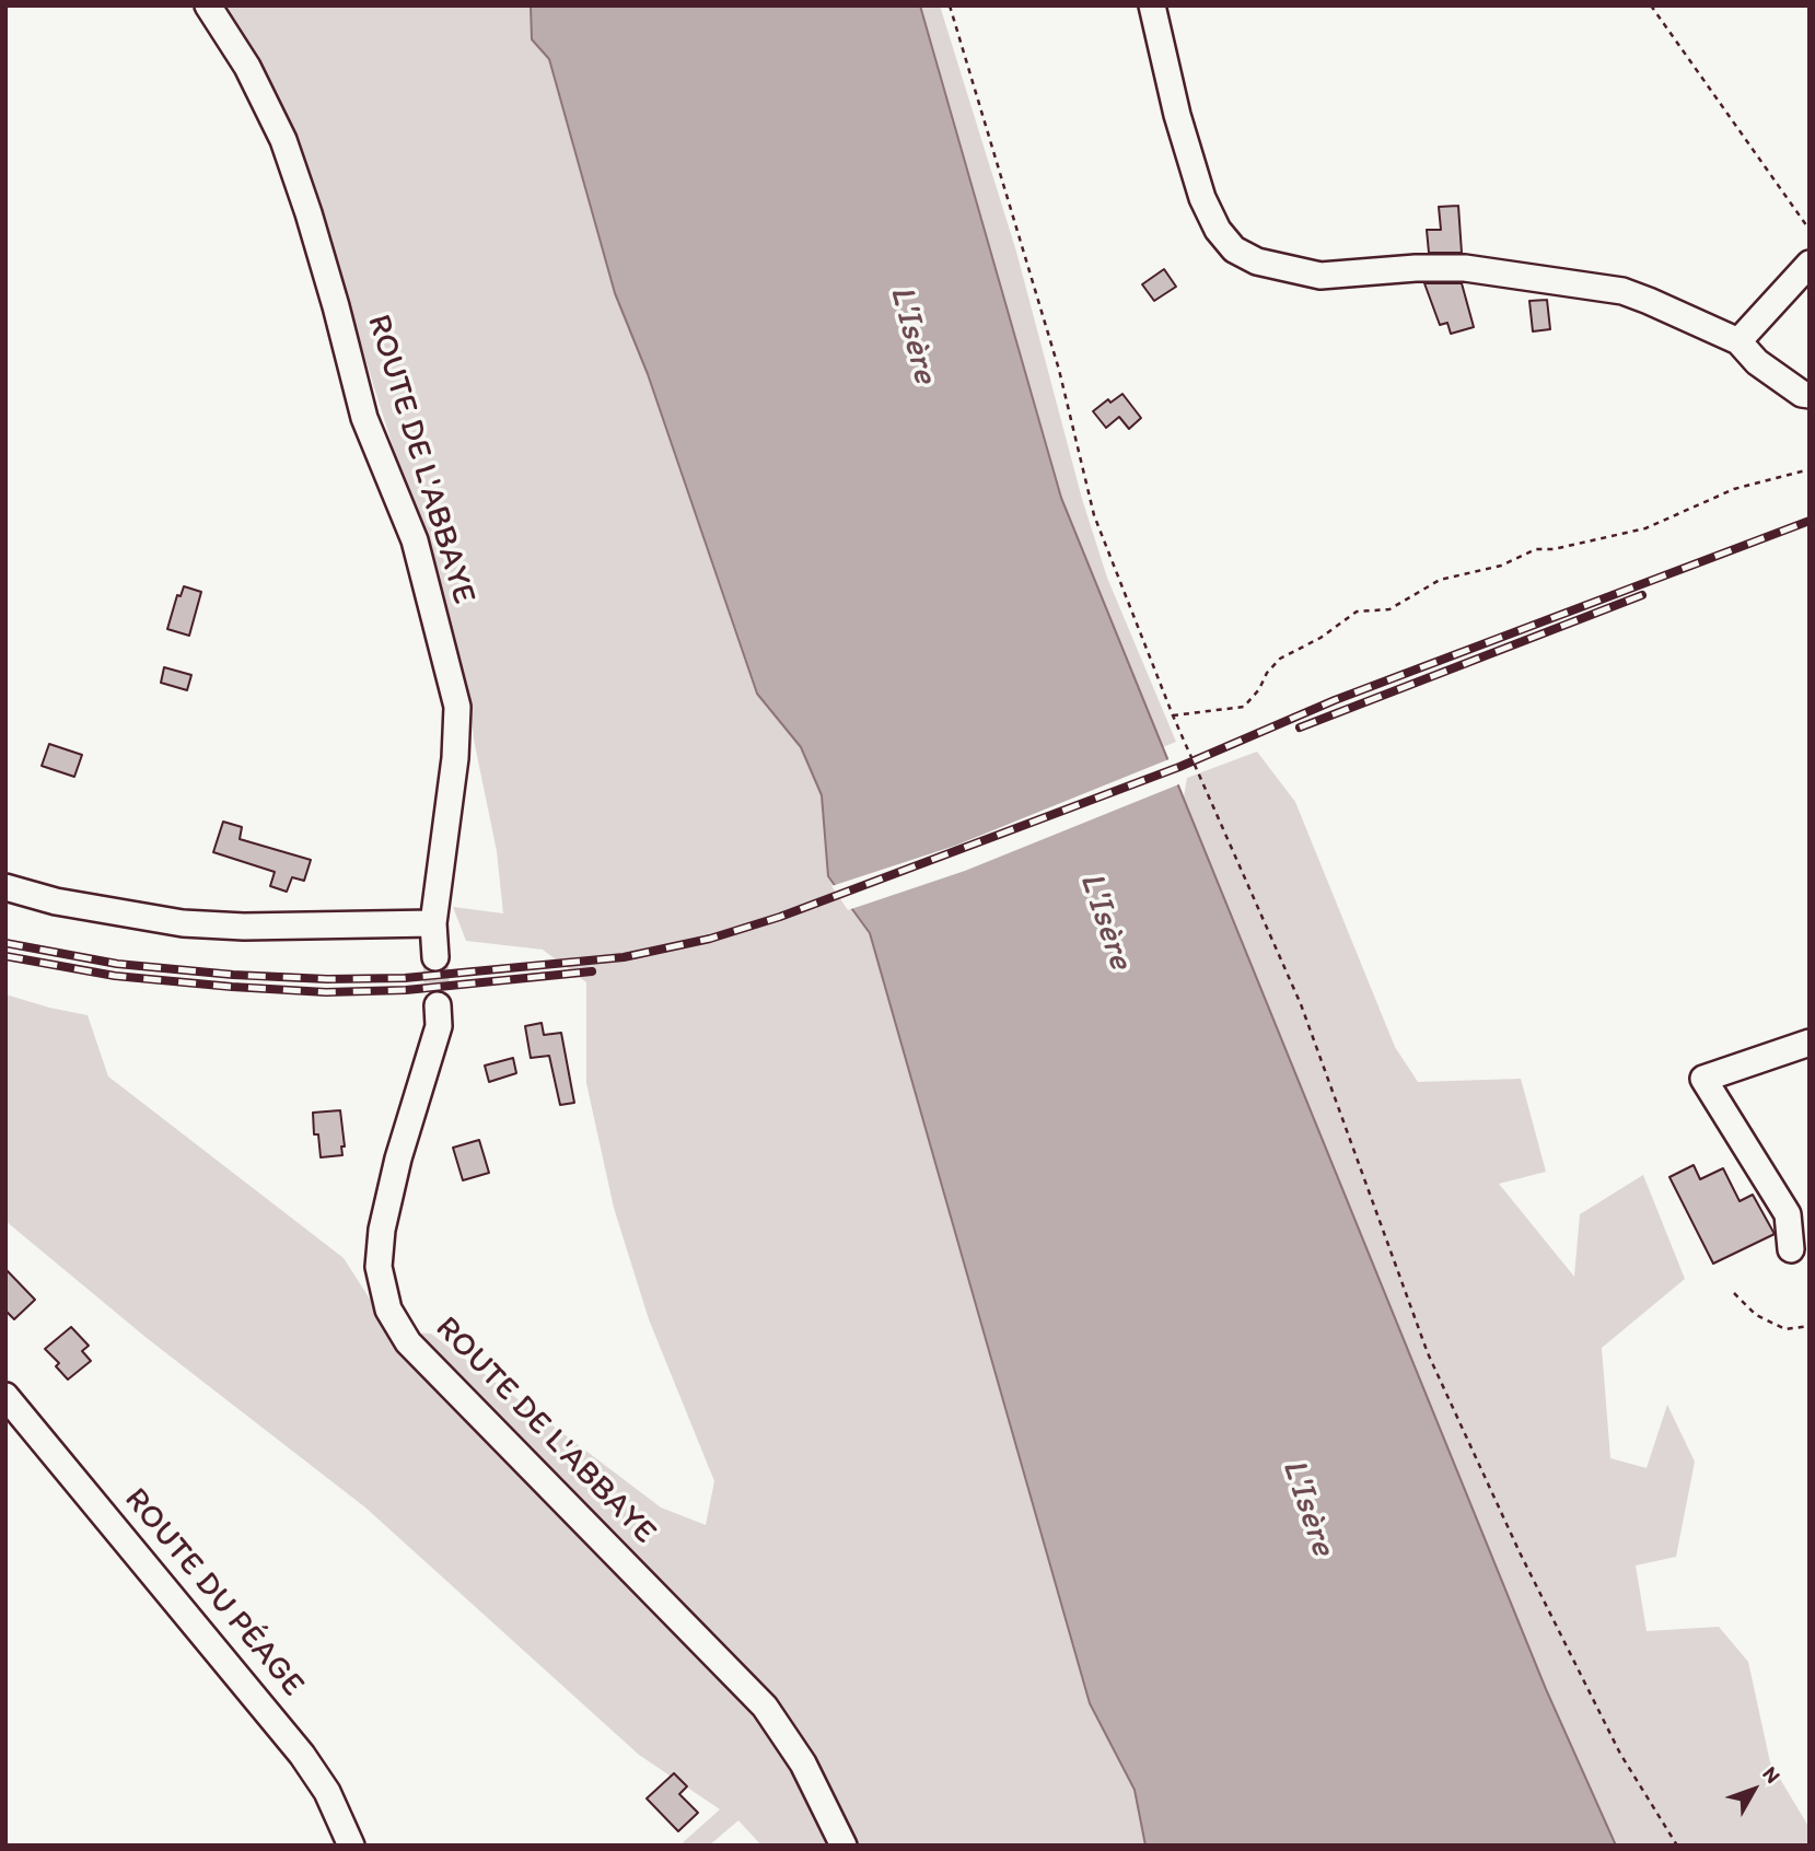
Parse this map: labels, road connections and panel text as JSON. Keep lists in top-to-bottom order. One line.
{"streets":{"street":["ROUTE DE L'ABBAYE","ROUTE DU PÉAGE"]},"water":["L'Isère"],"north":"top right"}
